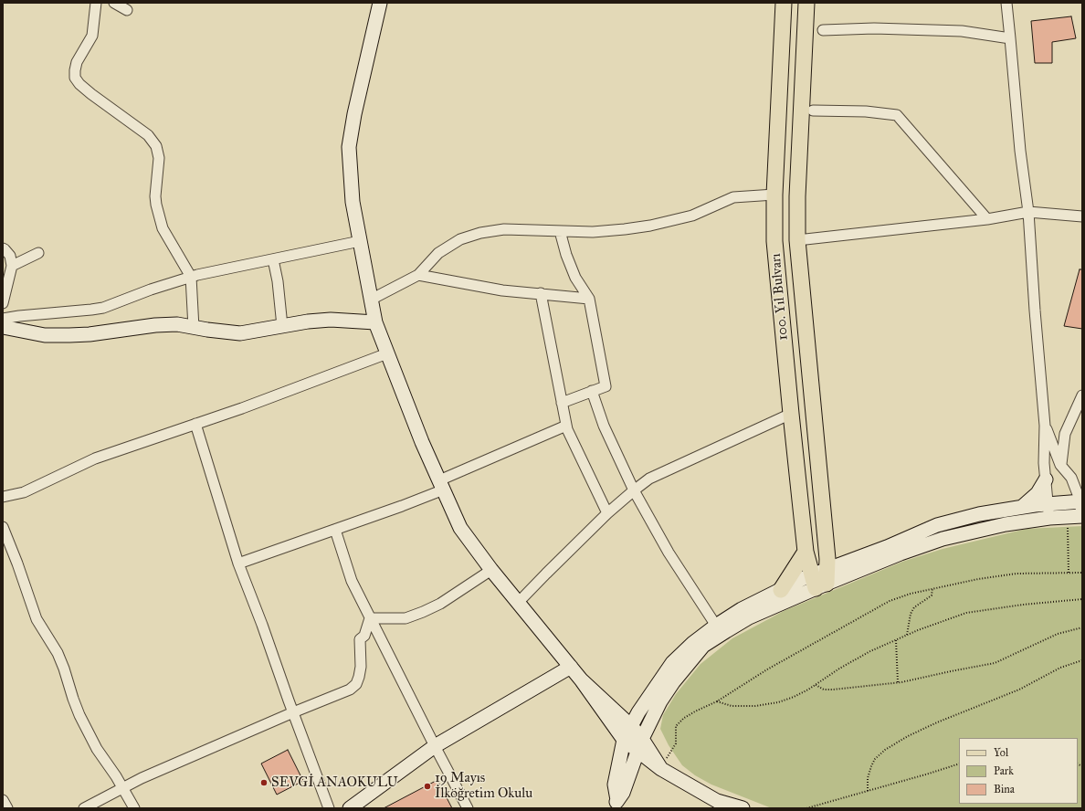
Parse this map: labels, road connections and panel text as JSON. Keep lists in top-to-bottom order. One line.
{"streets":{"main road":["100. Yıl Bulvarı"]},"places":["SEVGİ ANAOKULU","19 Mayıs İlköğretim Okulu"],"legend":["Yol","Park","Bina"]}
